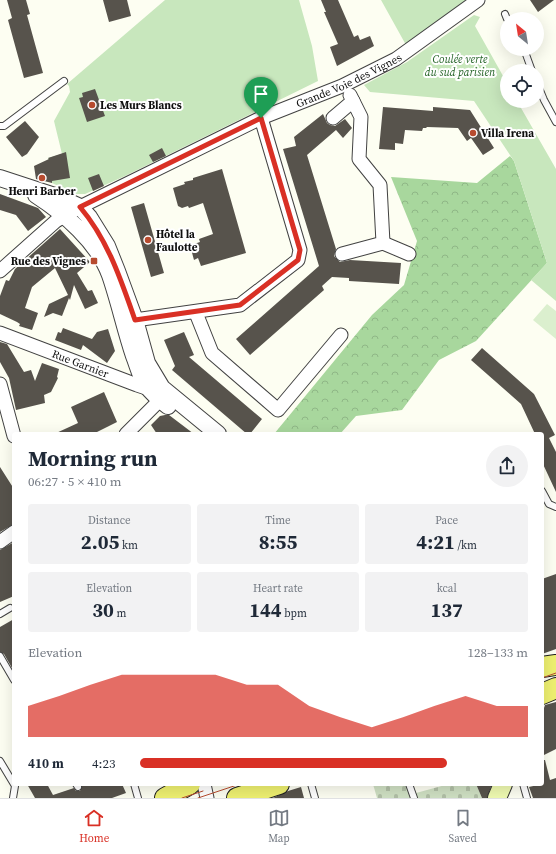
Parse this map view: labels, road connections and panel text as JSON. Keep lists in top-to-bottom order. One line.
{"streets":{"street":["Grande Voie des Vignes","Rue Garnier"]},"parks":["Coulée verte du sud parisien"],"places":{"other":["Les Murs Blancs","Villa Irena","Henri Barber","Hôtel la Faulotte"],"transit":["Rue des Vignes"]},"north":"top left","page":{"heading":["Morning run","06:27 · 5 × 410 m"],"stats":[["Distance","2.05 km"],["Time","8:55"],["Pace","4:21 /km"],["Elevation","30 m"],["Heart rate","144 bpm"],["kcal","137"]],"chart":["Elevation","128–133 m"],"list":[{"name":"410 m","note":"4:23"}],"tabs":["Home","Map","Saved"]}}
